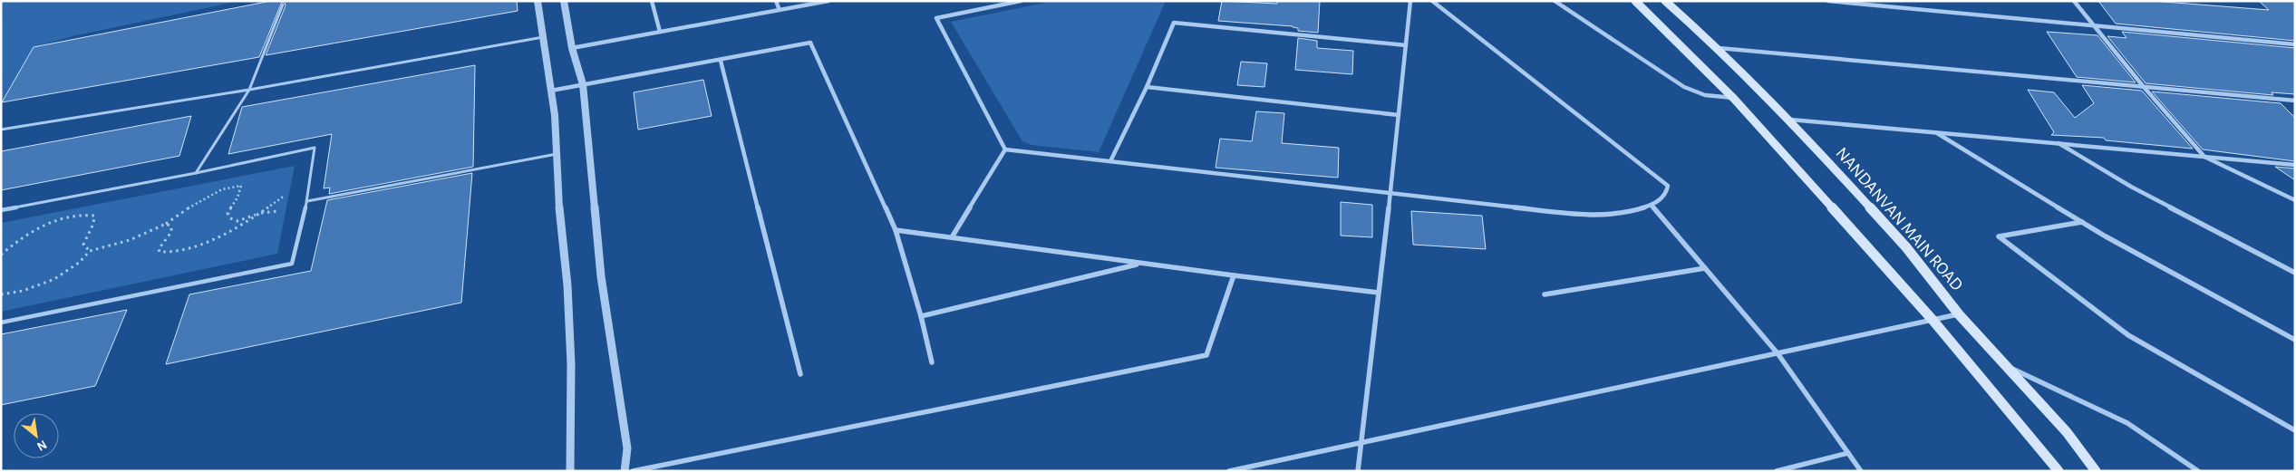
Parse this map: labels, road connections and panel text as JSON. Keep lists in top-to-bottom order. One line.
{"streets":{"main road":["NANDANVAN MAIN ROAD"]},"north":"bottom right"}
